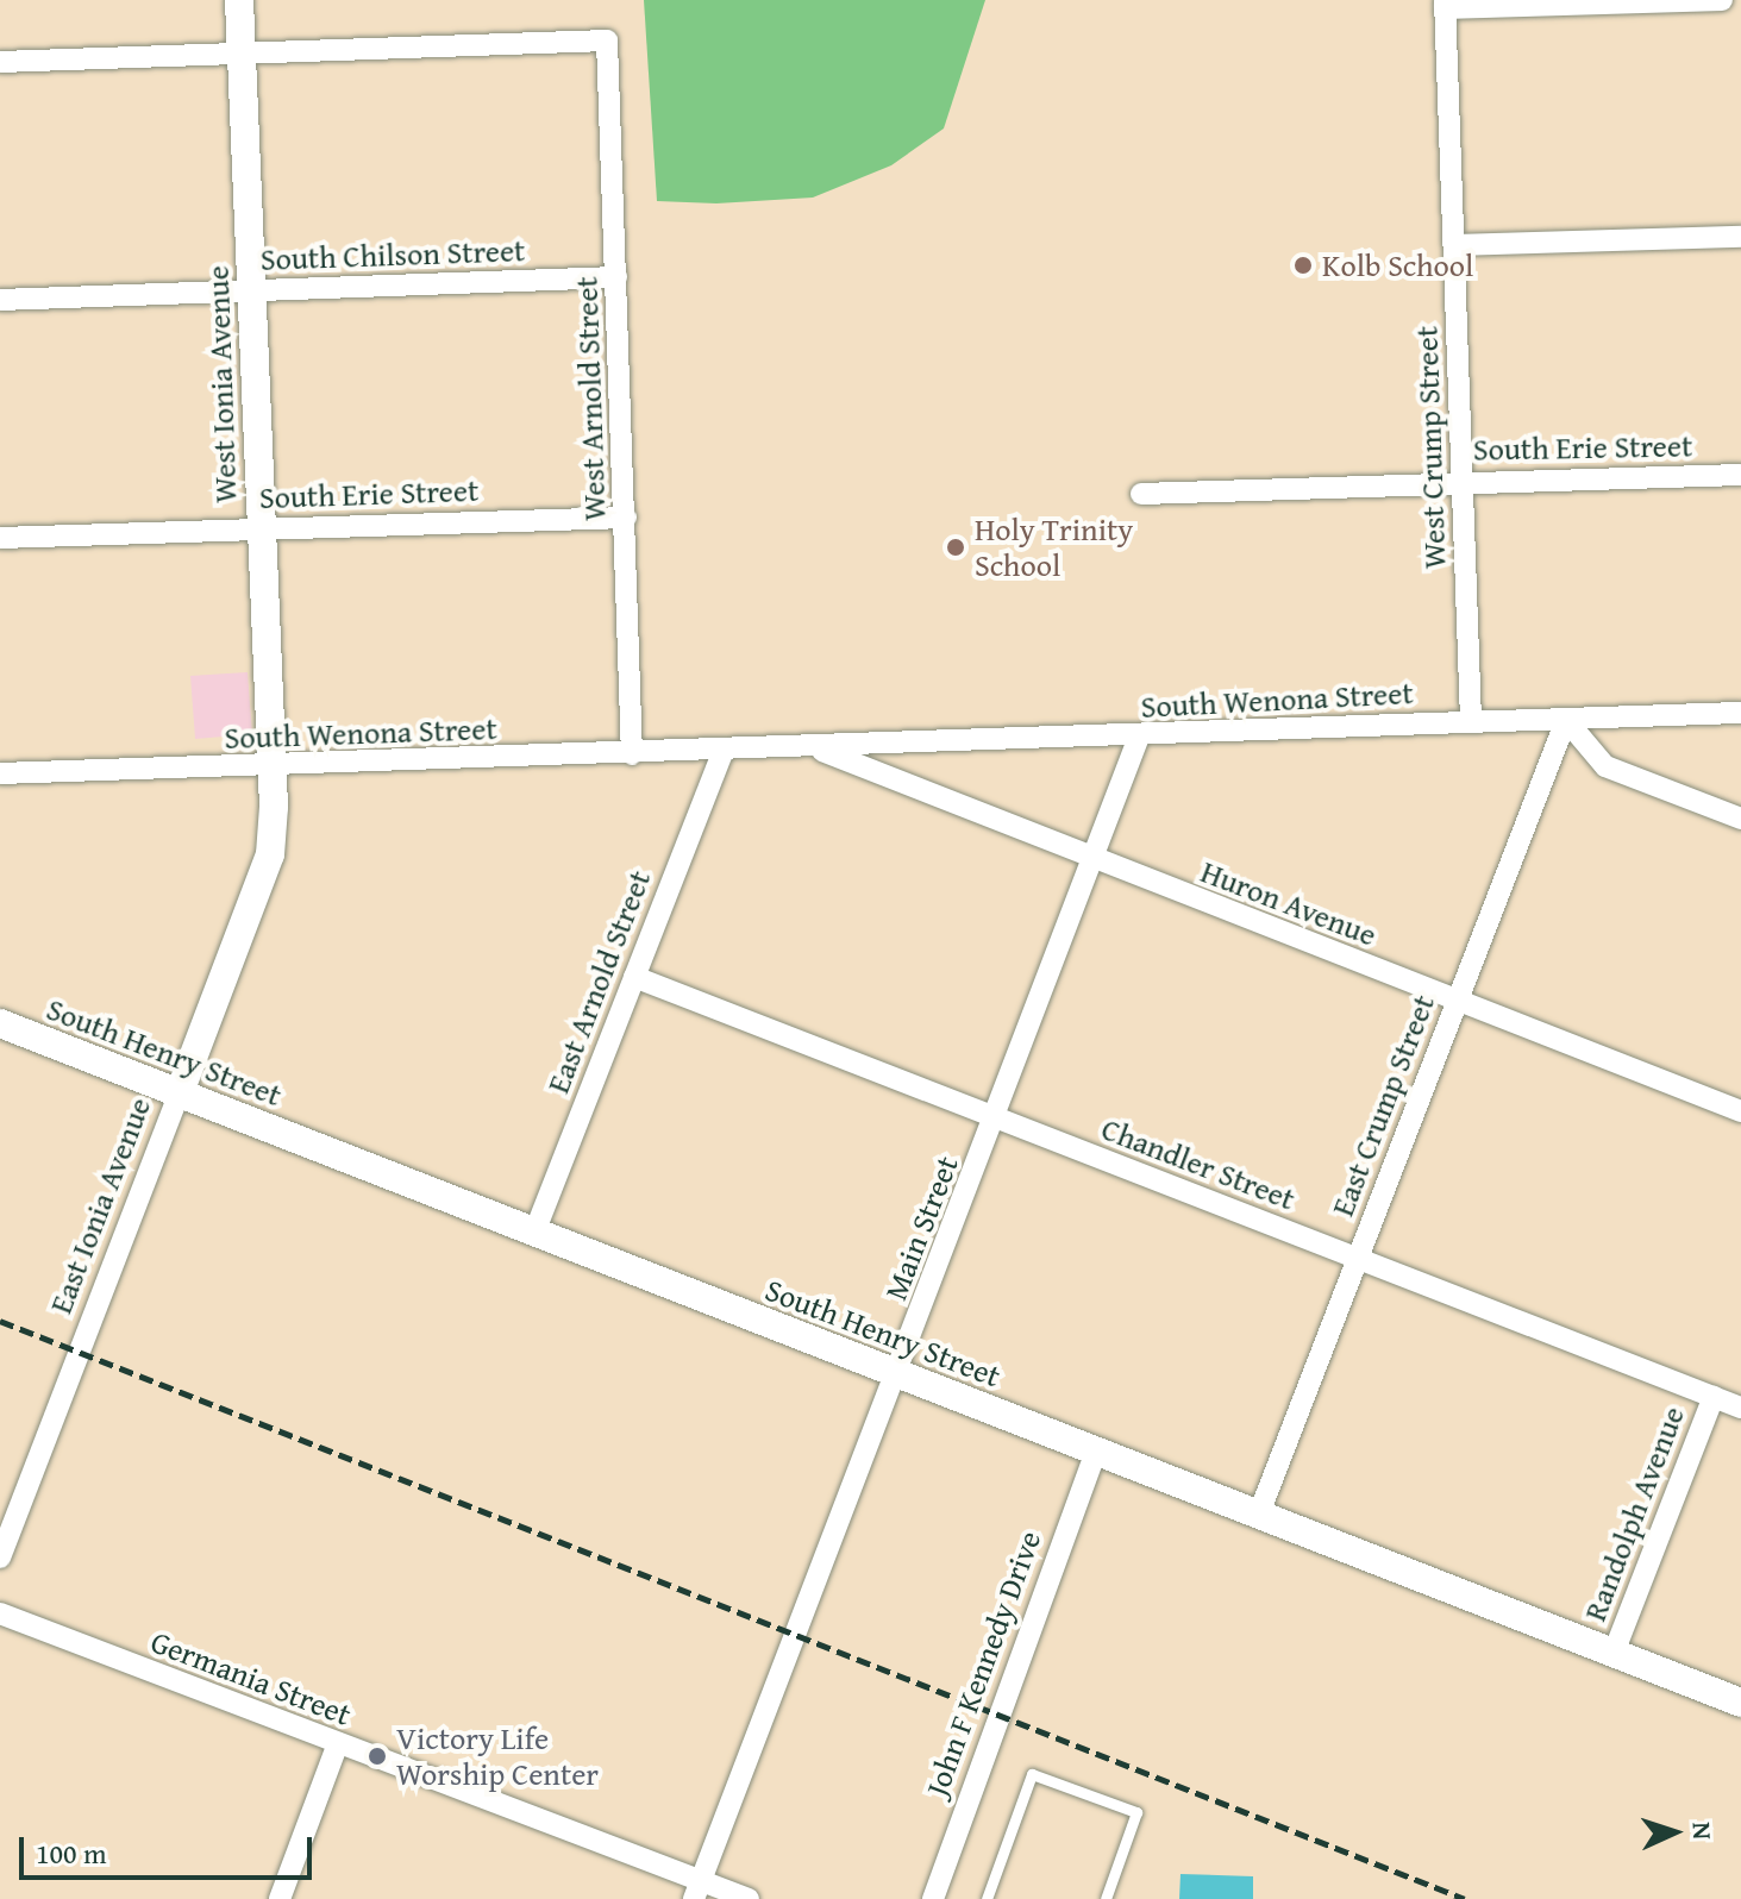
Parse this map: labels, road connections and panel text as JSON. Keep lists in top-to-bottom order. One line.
{"streets":{"street":["South Chilson Street","West Ionia Avenue","West Arnold Street","West Crump Street","South Erie Street","South Wenona Street","Huron Avenue","East Arnold Street","South Henry Street","East Crump Street","Chandler Street","East Ionia Avenue","Main Street","Randolph Avenue","John F Kennedy Drive","Germania Street"]},"crossings":[["South Chilson Street","West Ionia Avenue"],["South Chilson Street","West Arnold Street"],["West Ionia Avenue","West Arnold Street"],["West Ionia Avenue","South Erie Street"],["West Ionia Avenue","South Wenona Street"],["West Ionia Avenue","East Ionia Avenue"],["West Arnold Street","South Erie Street"],["West Arnold Street","South Wenona Street"],["West Crump Street","South Erie Street"],["West Crump Street","South Wenona Street"],["South Wenona Street","Huron Avenue"],["South Wenona Street","East Arnold Street"],["South Wenona Street","East Crump Street"],["South Wenona Street","East Ionia Avenue"],["South Wenona Street","Main Street"],["Huron Avenue","East Crump Street"],["Huron Avenue","Main Street"],["East Arnold Street","South Henry Street"],["East Arnold Street","Chandler Street"],["South Henry Street","East Crump Street"],["South Henry Street","East Ionia Avenue"],["South Henry Street","Main Street"],["South Henry Street","Randolph Avenue"],["South Henry Street","John F Kennedy Drive"],["East Crump Street","Chandler Street"],["Chandler Street","Main Street"],["Chandler Street","Randolph Avenue"],["Main Street","Germania Street"]],"places":["Kolb School","Holy Trinity School","Victory Life Worship Center"],"scale_bar":"100 m","north":"right"}
